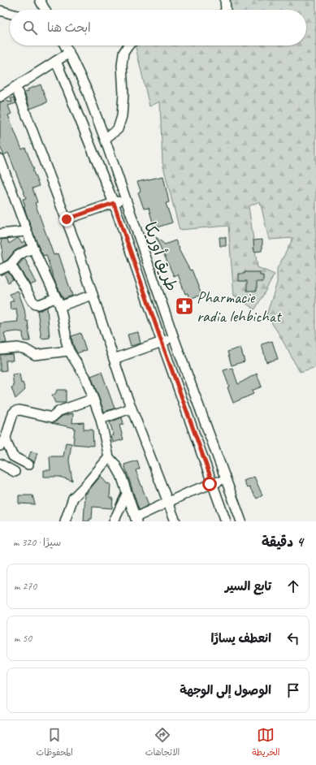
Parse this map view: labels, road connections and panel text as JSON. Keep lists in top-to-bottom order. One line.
{"streets":{"street":["طريق أوريكا"]},"places":{"pharmacy":["Pharmacie radia lehbichat"]},"page":{"search":"ابحث هنا","heading":["4 دقيقة","سيرًا · 320 m"],"list":[["تابع السير","270 m"],["انعطف يسارًا","50 m"],"الوصول إلى الوجهة"],"nav":["الخريطة","الاتجاهات","المحفوظات"]}}
